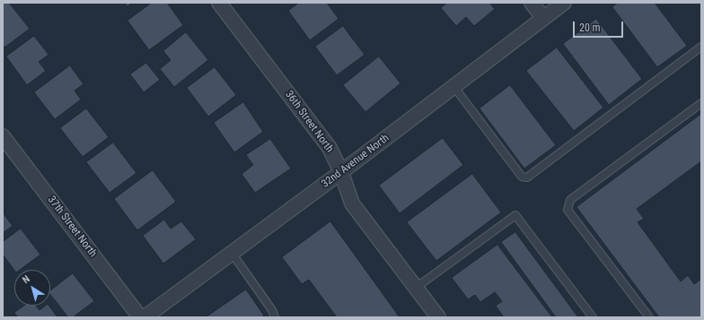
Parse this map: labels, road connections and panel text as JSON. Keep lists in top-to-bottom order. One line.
{"streets":{"street":["36th Street North","32nd Avenue North","37th Street North"]},"crossings":[["36th Street North","32nd Avenue North"]],"scale_bar":"20 m","north":"top left"}
